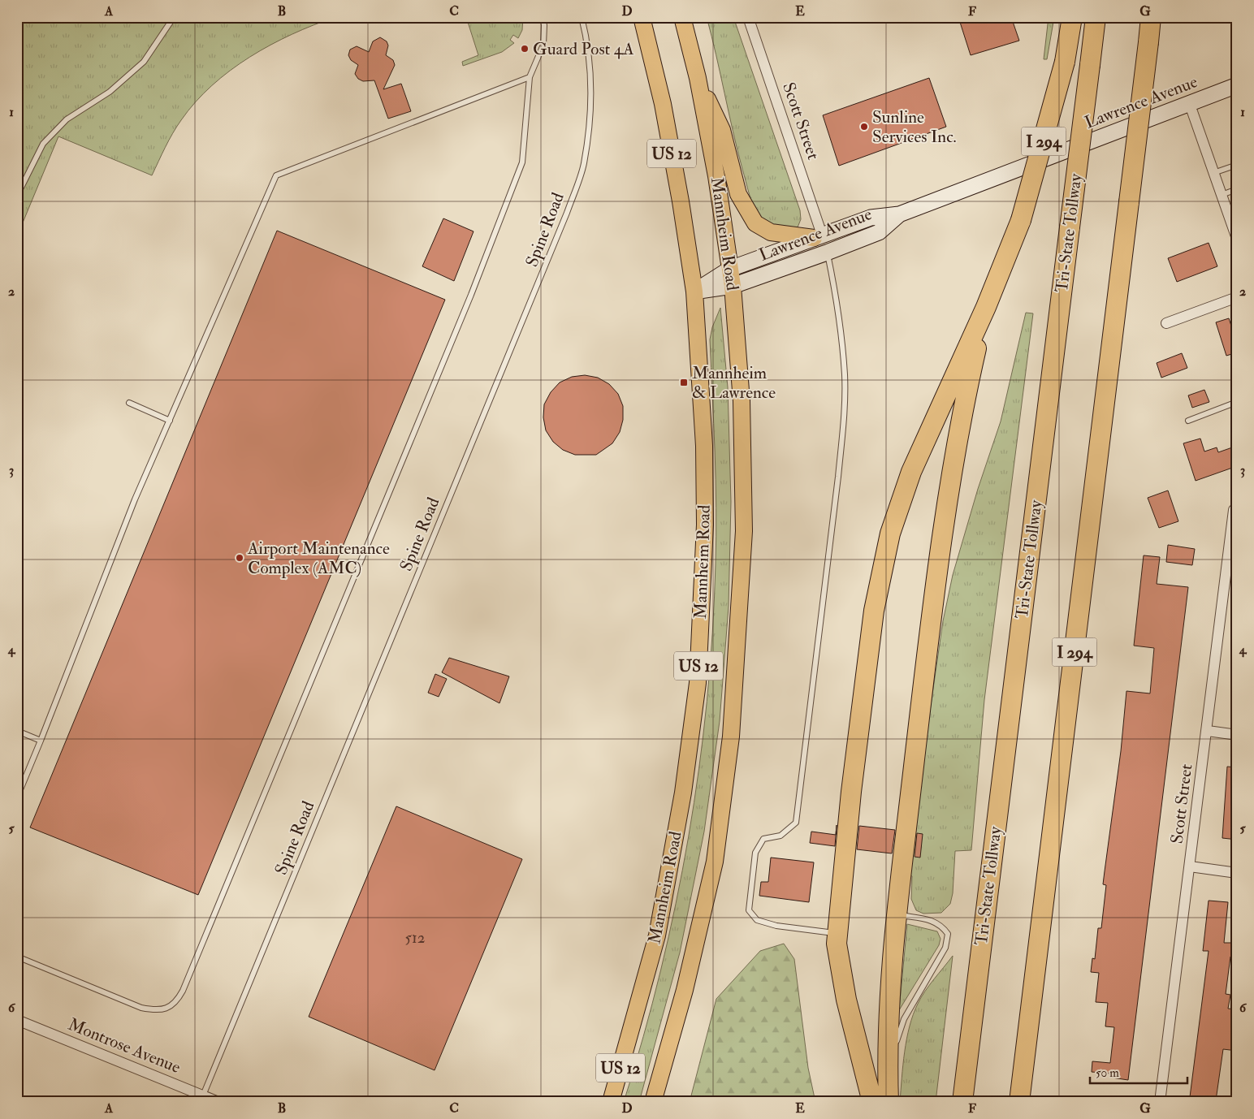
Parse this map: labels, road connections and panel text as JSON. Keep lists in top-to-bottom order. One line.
{"streets":{"highway":["I 294","Tri-State Tollway"],"main road":["Lawrence Avenue","US 12","Mannheim Road"],"street":["Scott Street","Montrose Avenue"],"lane":["Spine Road"]},"crossings":[["Lawrence Avenue","Scott Street"],["Lawrence Avenue","Mannheim Road"],["Spine Road","Montrose Avenue"]],"places":{"other":["Guard Post 4A","Sunline Services Inc.","Airport Maintenance Complex (AMC)"],"transit":["Mannheim & Lawrence"]},"house_numbers":["512"],"scale_bar":"50 m","grid":{"columns":["A","B","C","D","E","F","G"],"rows":["1","2","3","4","5","6"]}}
